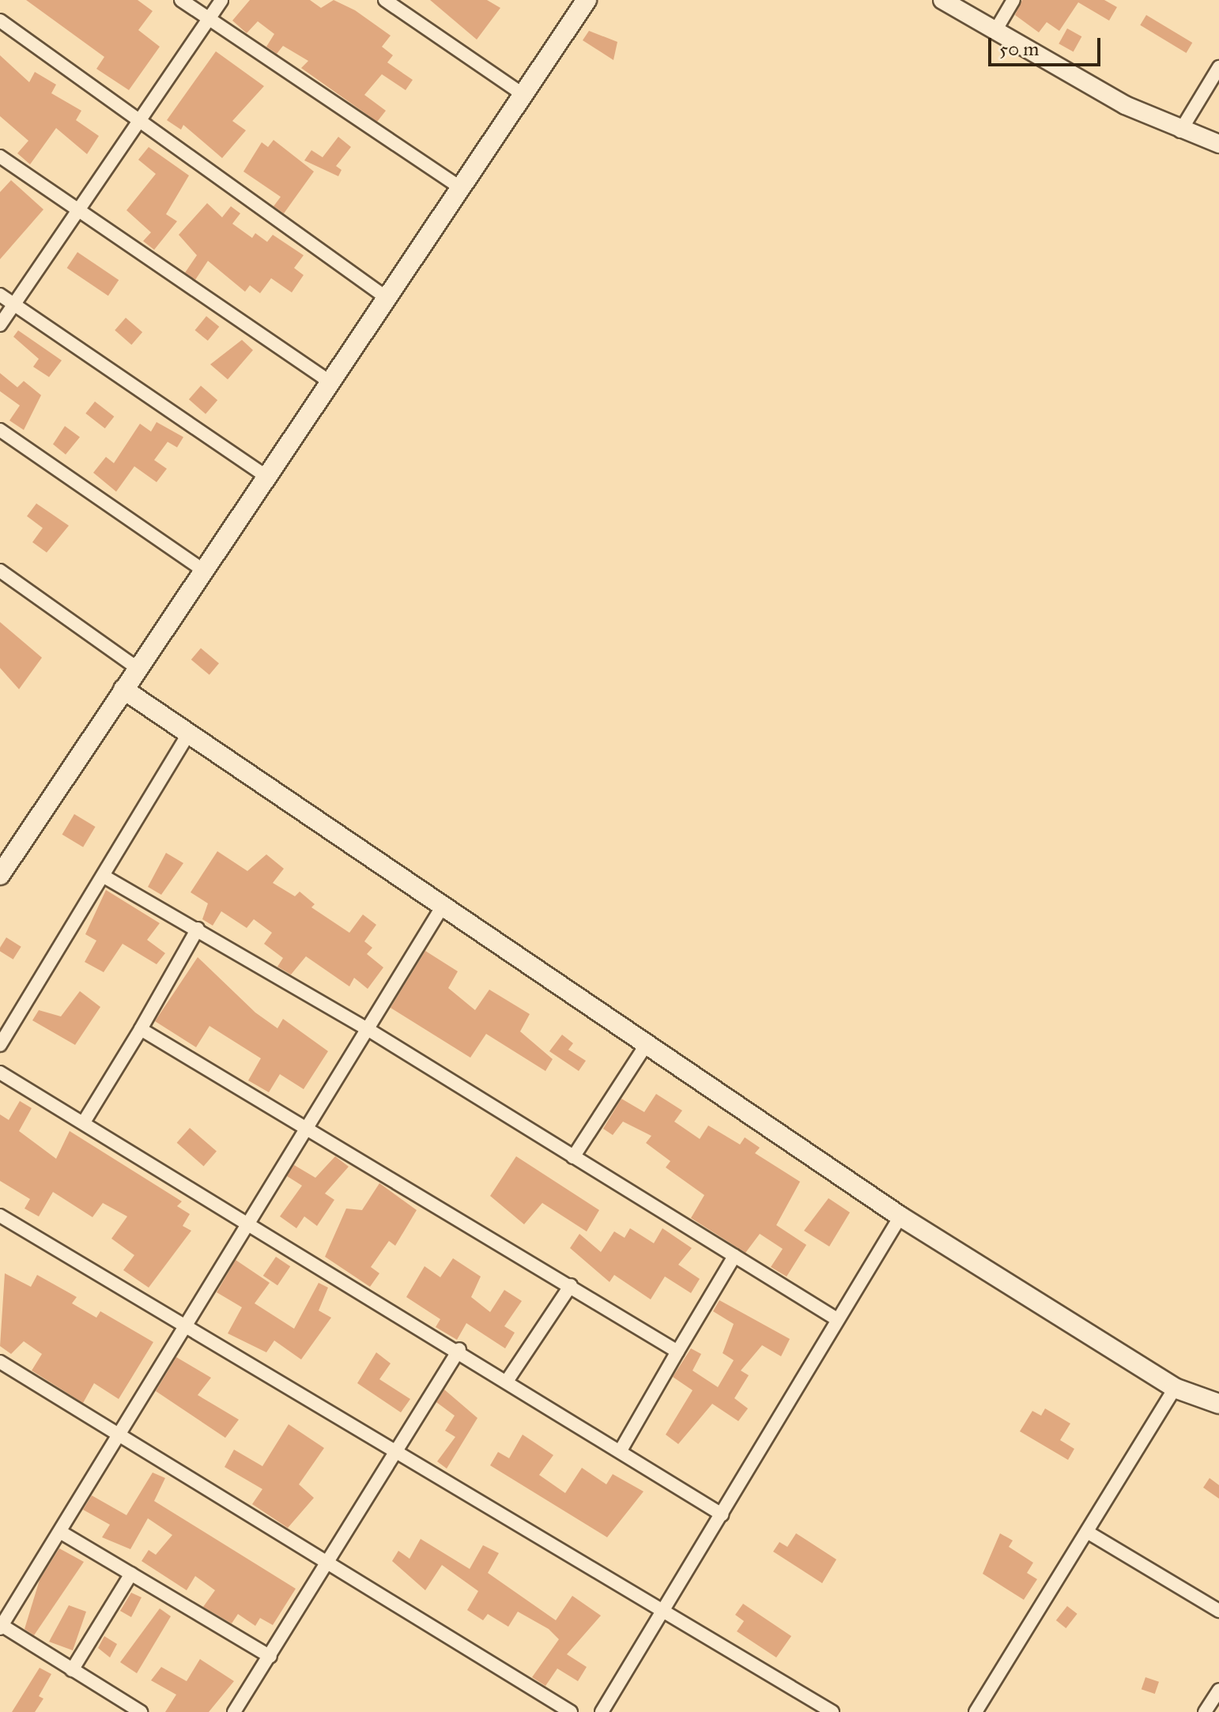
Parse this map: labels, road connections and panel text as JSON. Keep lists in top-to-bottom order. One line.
{"scale_bar":"50 m"}
